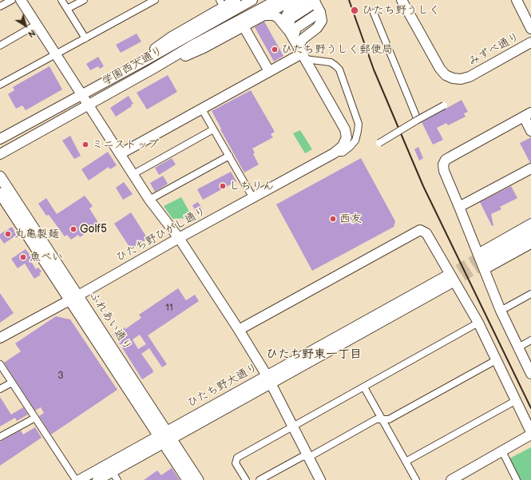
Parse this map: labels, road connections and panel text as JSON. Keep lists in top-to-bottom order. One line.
{"streets":{"main road":["ふれあい通り"],"street":["みずべ通り","学園西大通り","ひたち野ひがし通り","ひたち野大通り"]},"crossings":[["ひたち野ひがし通り","ふれあい通り"],["ふれあい通り","ひたち野大通り"]],"districts":["ひたち野東一丁目"],"places":["ひたち野うしく","ひたち野うしく郵便局","ミニストップ","しちりん","西友","Golf5","丸亀製麺","魚べい"],"house_numbers":["11","3"],"north":"bottom right"}
